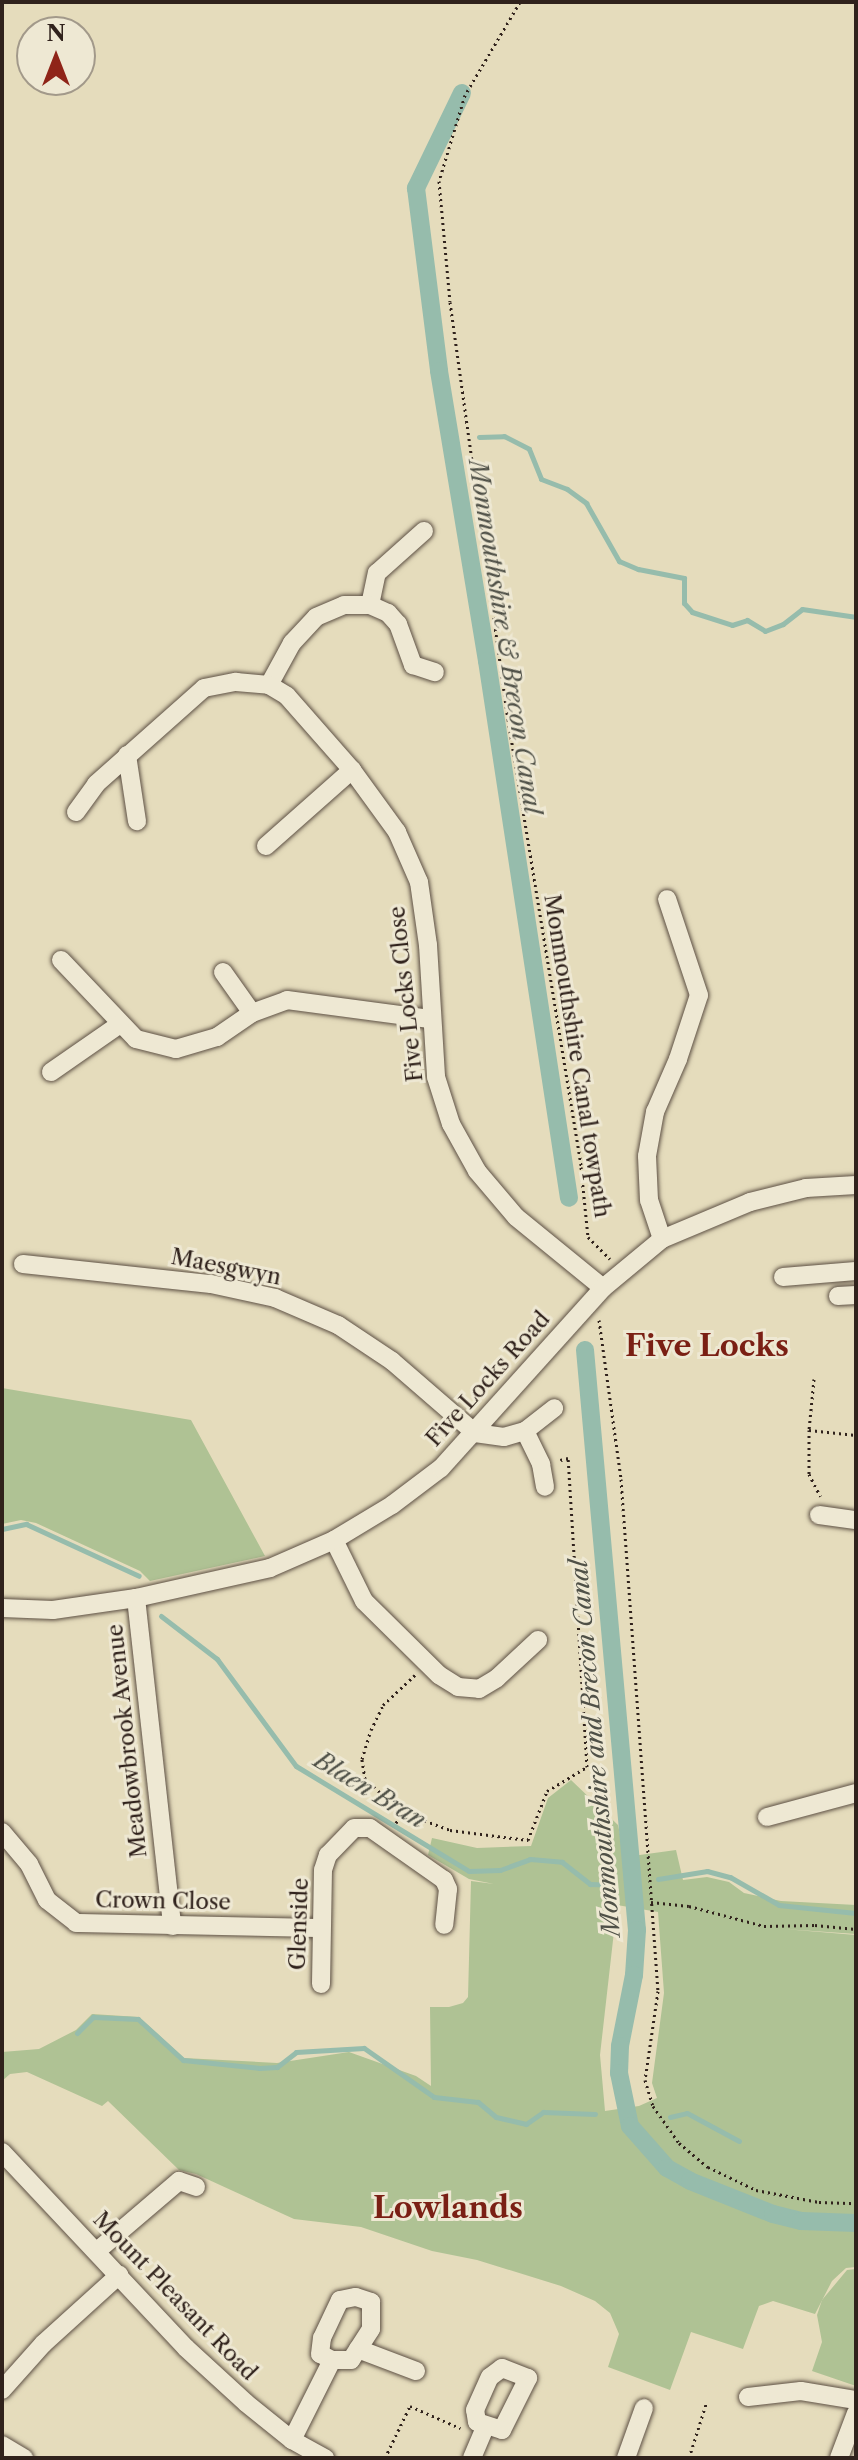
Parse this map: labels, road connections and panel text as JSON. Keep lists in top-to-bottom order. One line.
{"streets":{"street":["Five Locks Close","Maesgwyn","Five Locks Road","Meadowbrook Avenue","Crown Close","Glenside","Mount Pleasant Road"],"path":["Monmouthshire Canal towpath"]},"crossings":[["Five Locks Close","Five Locks Road"],["Monmouthshire Canal towpath","Five Locks Road"],["Maesgwyn","Five Locks Road"],["Five Locks Road","Meadowbrook Avenue"],["Meadowbrook Avenue","Crown Close"],["Crown Close","Glenside"]],"districts":["Five Locks","Lowlands"],"water":["Monmouthshire & Brecon Canal","Monmouthshire and Brecon Canal","Blaen Bran"],"north":"top"}
